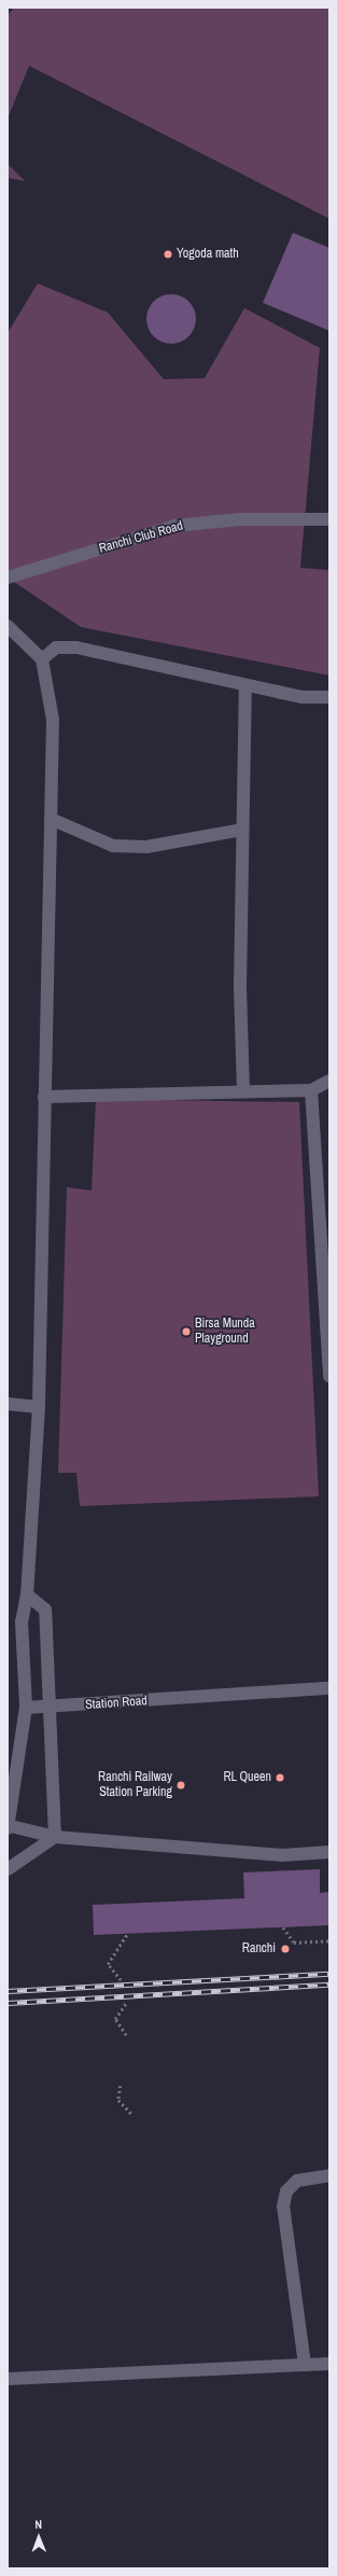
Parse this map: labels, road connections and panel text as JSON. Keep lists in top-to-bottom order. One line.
{"streets":{"street":["Ranchi Club Road","Station Road"]},"places":["Yogoda math","Birsa Munda Playground","RL Queen","Ranchi Railway Station Parking","Ranchi"],"north":"top"}
